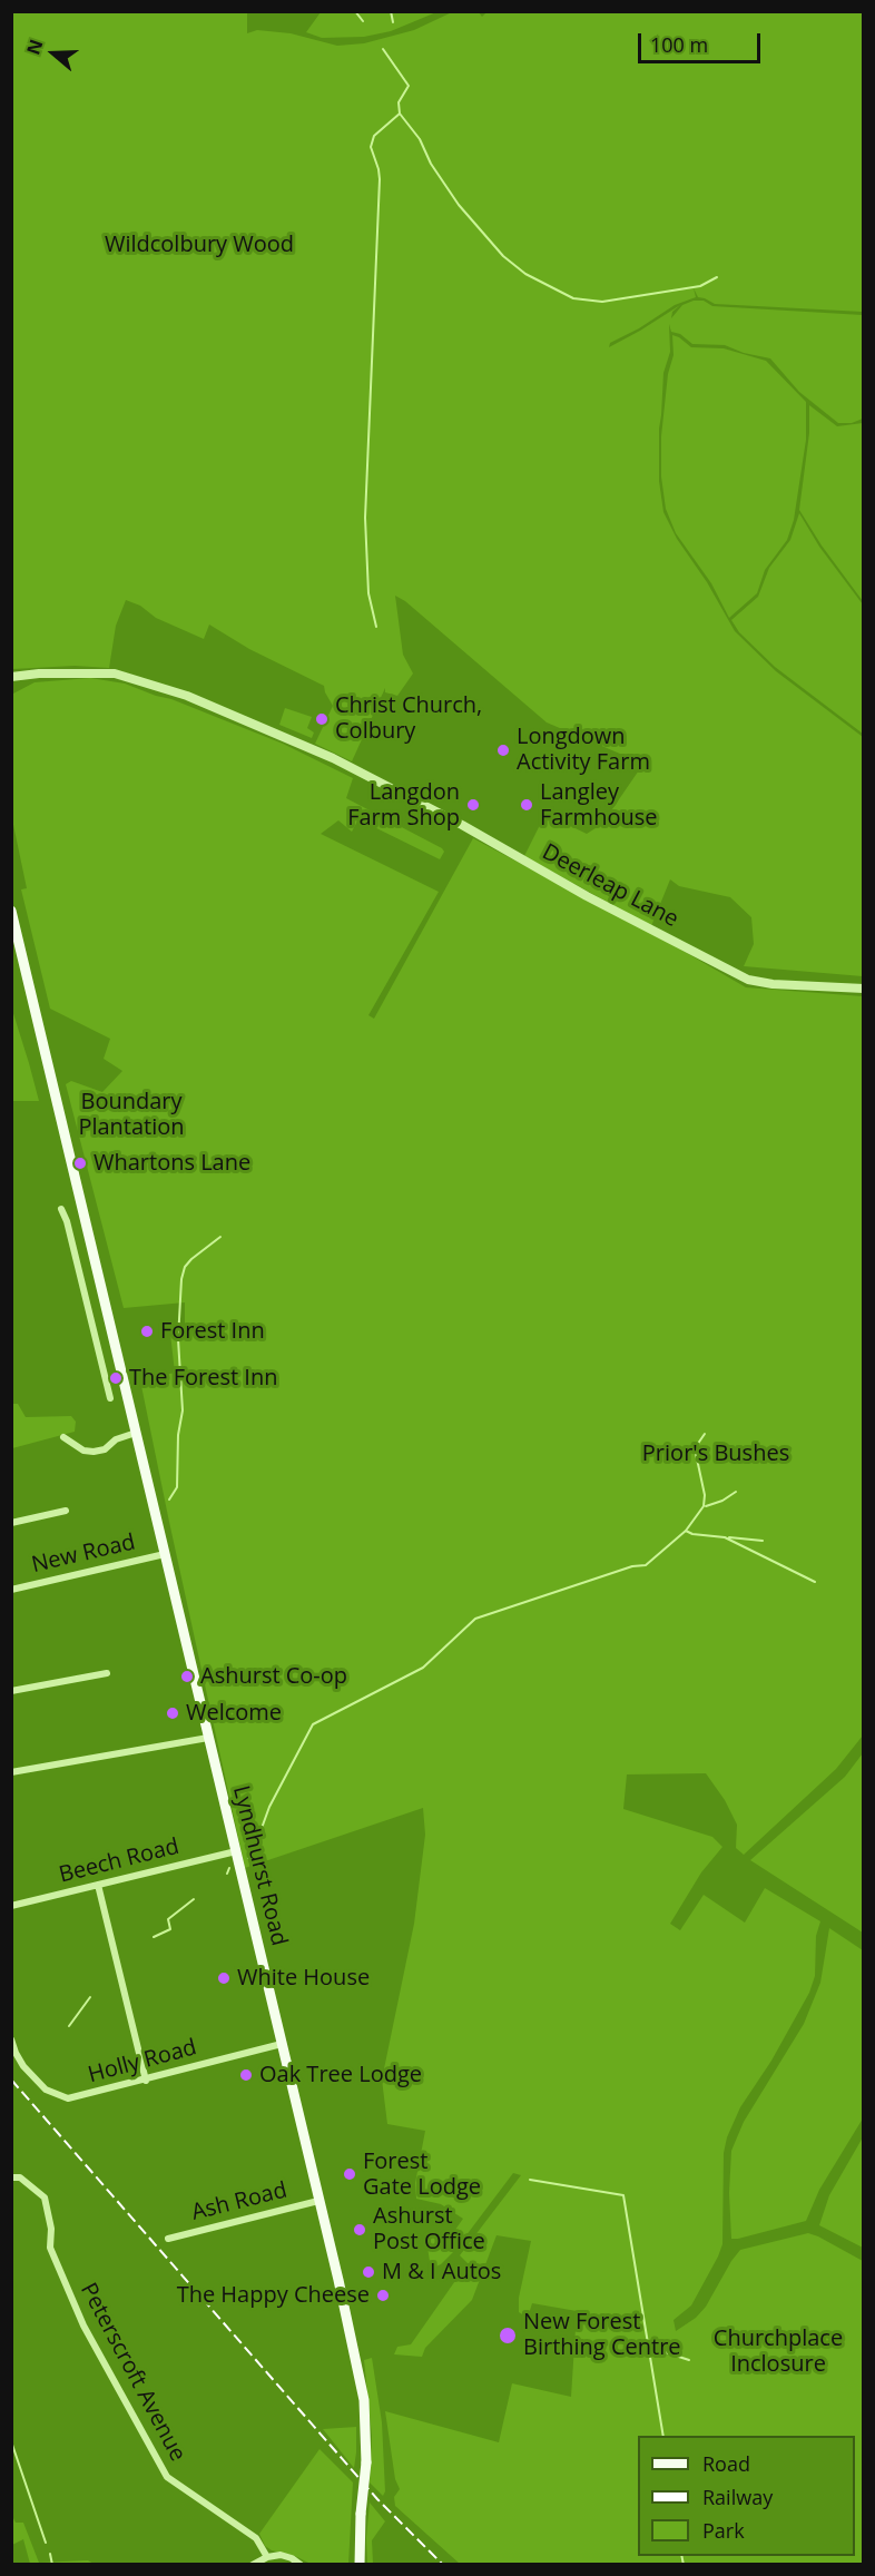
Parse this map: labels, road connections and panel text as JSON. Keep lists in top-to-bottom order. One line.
{"streets":{"main road":["Lyndhurst Road"],"street":["Deerleap Lane","New Road","Beech Road","Holly Road","Ash Road","Peterscroft Avenue"]},"crossings":[["New Road","Lyndhurst Road"],["Beech Road","Lyndhurst Road"],["Lyndhurst Road","Holly Road"],["Lyndhurst Road","Ash Road"]],"parks":["Wildcolbury Wood","Boundary Plantation","Prior's Bushes","Churchplace Inclosure"],"places":["Christ Church, Colbury","Longdown Activity Farm","Langdon Farm Shop","Langley Farmhouse","Whartons Lane","Forest Inn","The Forest Inn","Ashurst Co-op","Welcome","White House","Oak Tree Lodge","Forest Gate Lodge","Ashurst Post Office","M & I Autos","The Happy Cheese","New Forest Birthing Centre"],"legend":["Road","Railway","Park"],"scale_bar":"100 m","north":"left"}
